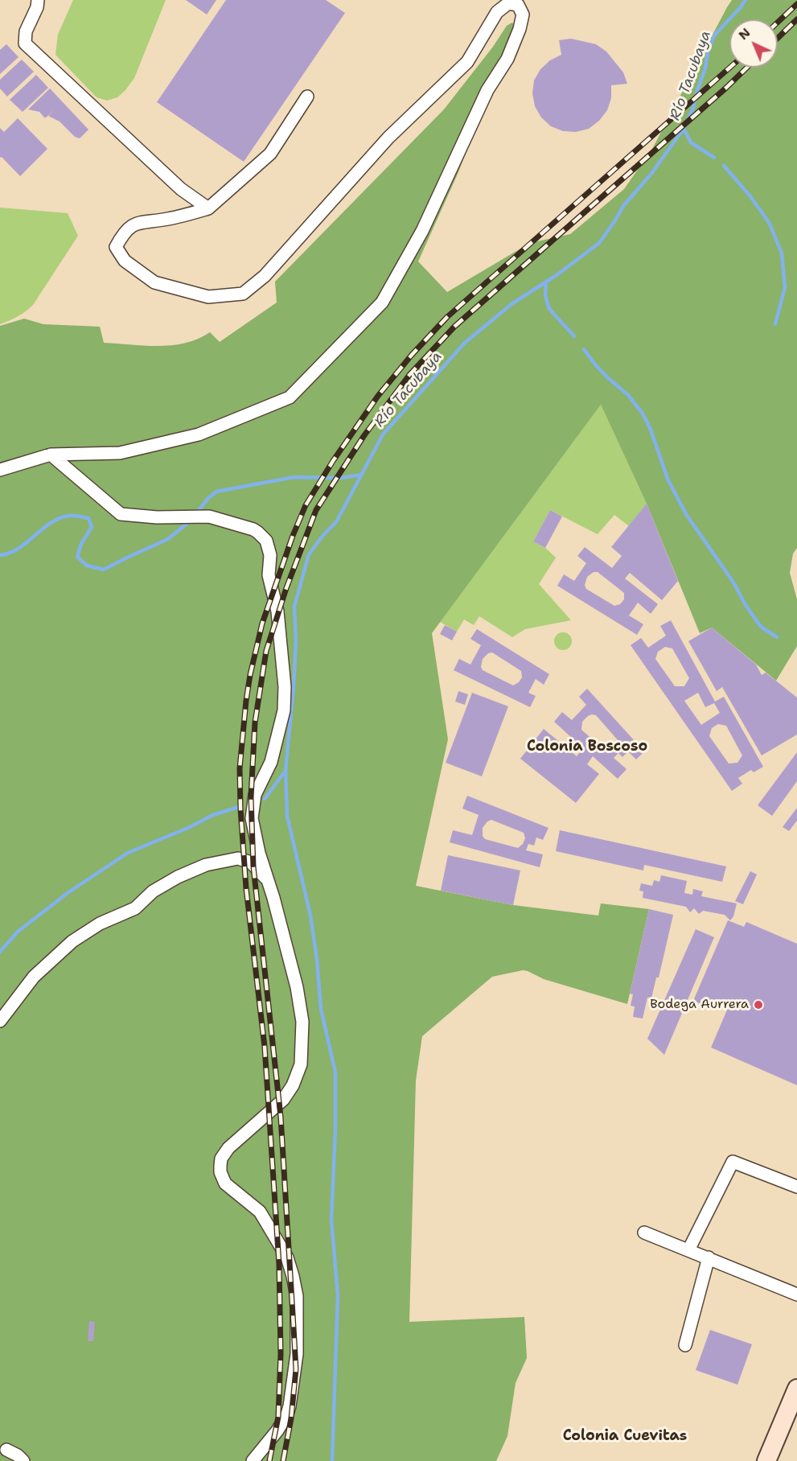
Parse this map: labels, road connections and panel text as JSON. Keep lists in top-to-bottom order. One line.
{"districts":["Colonia Boscoso","Colonia Cuevitas"],"water":["Río Tacubaya"],"places":["Bodega Aurrera"],"north":"top left"}
